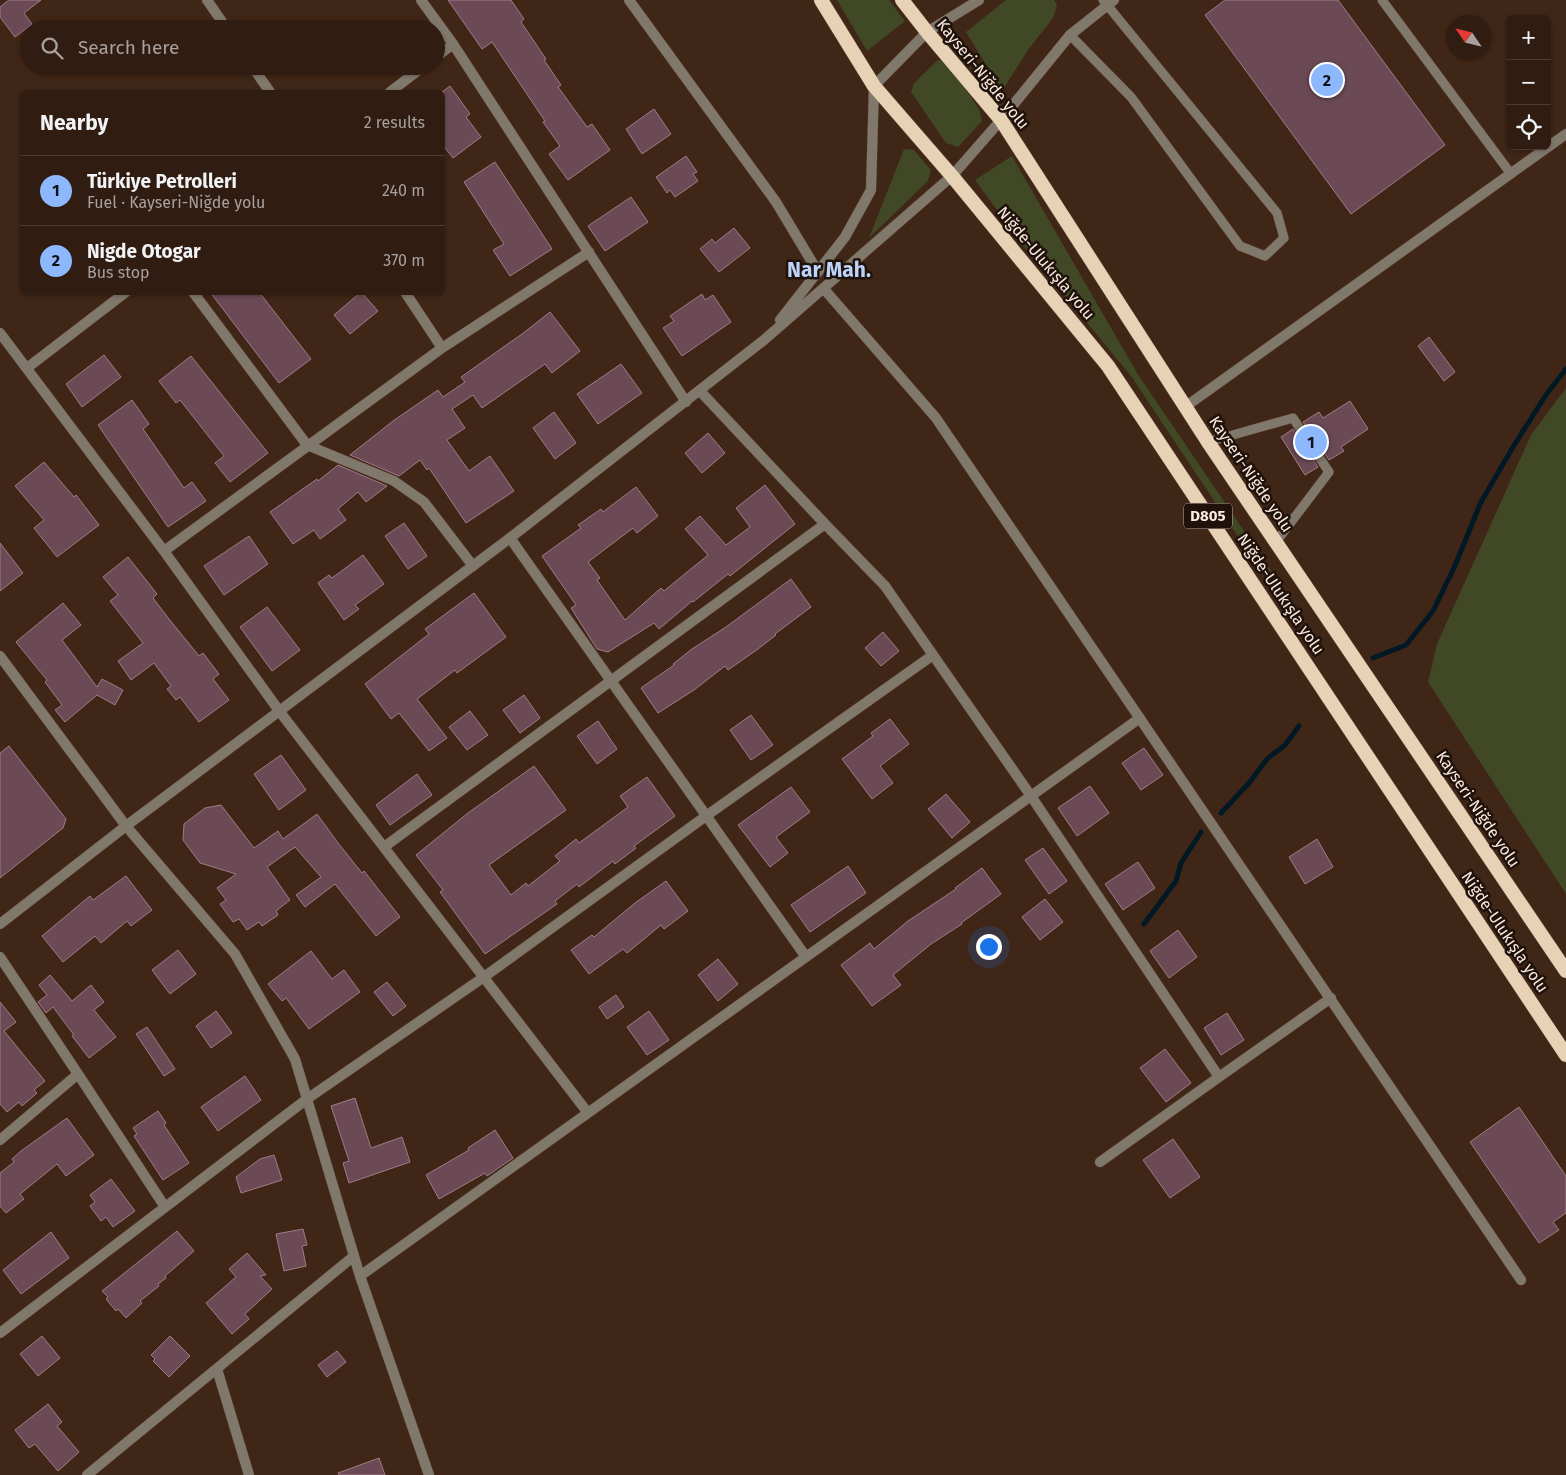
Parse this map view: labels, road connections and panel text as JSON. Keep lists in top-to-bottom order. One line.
{"streets":{"highway":["Kayseri-Niğde yolu","Niğde-Ulukışla yolu","D805"]},"districts":["Nar Mah."],"north":"top left","page":{"map_buttons":["+","−"],"search":"Search here","pins":["2","1"],"heading":["Nearby","2 results"],"list":[{"mark":"1","name":"Türkiye Petrolleri","note":"Fuel · Kayseri-Niğde yolu","value":"240 m"},{"mark":"2","name":"Nigde Otogar","note":"Bus stop","value":"370 m"}]}}
